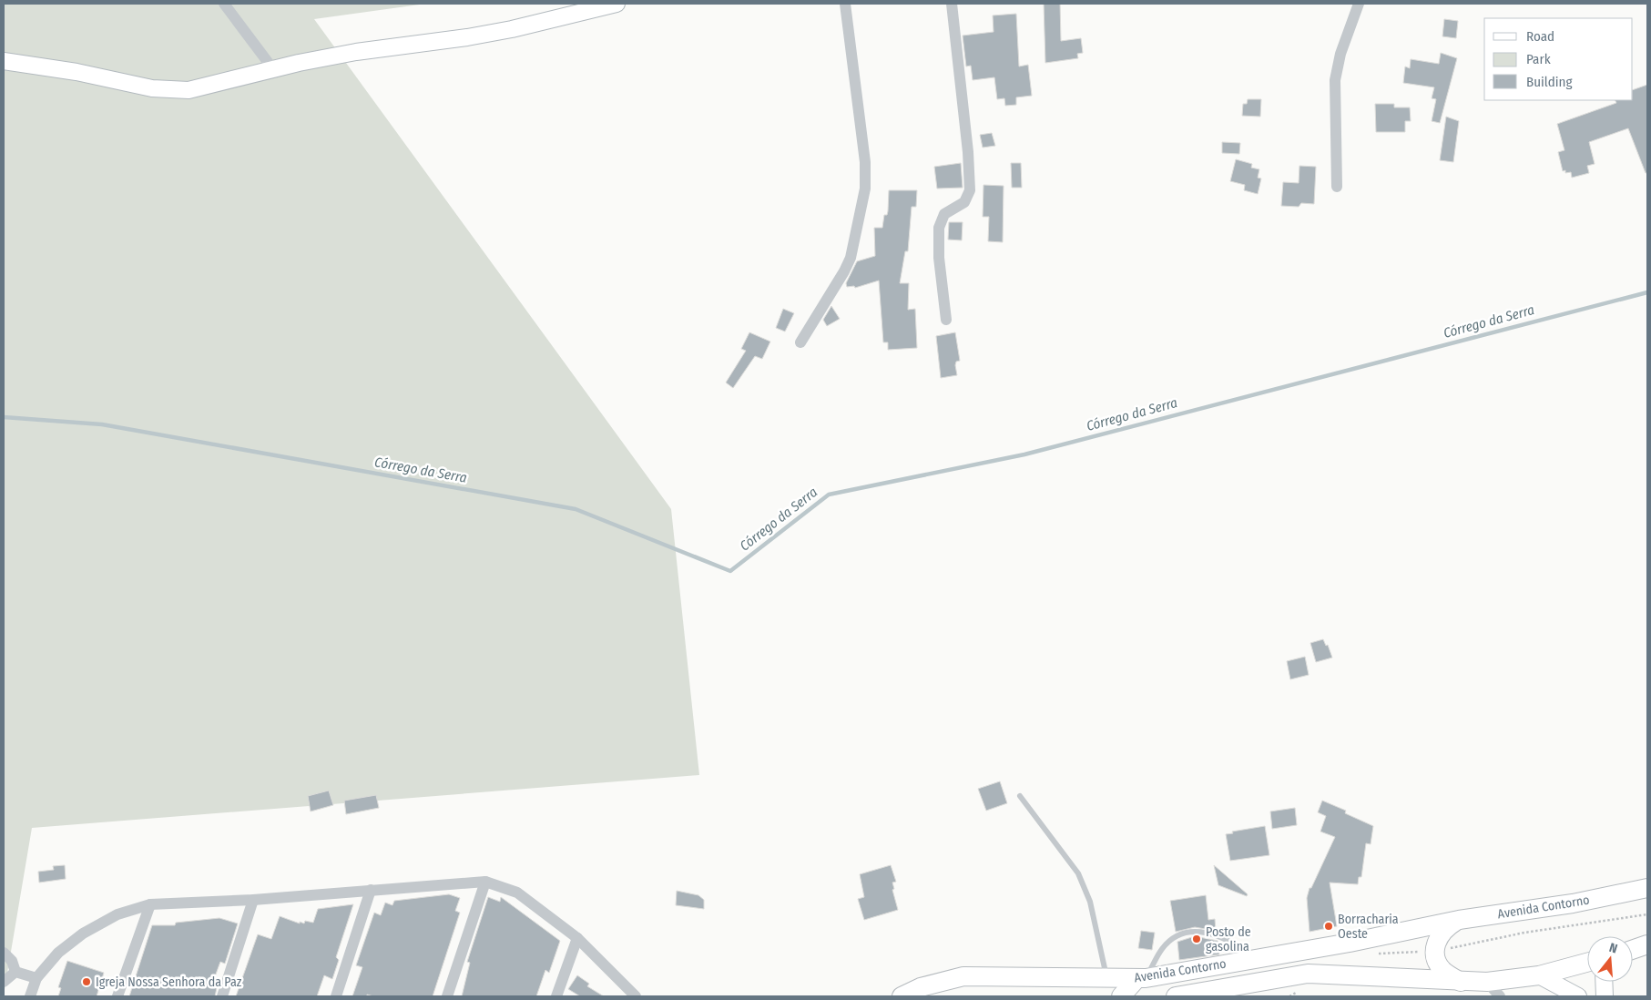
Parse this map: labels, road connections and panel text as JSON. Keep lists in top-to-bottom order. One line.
{"streets":{"main road":["Avenida Contorno"]},"water":["Córrego da Serra"],"places":["Borracharia Oeste","Posto de gasolina","Igreja Nossa Senhora da Paz"],"legend":["Road","Park","Building"],"north":"top"}
